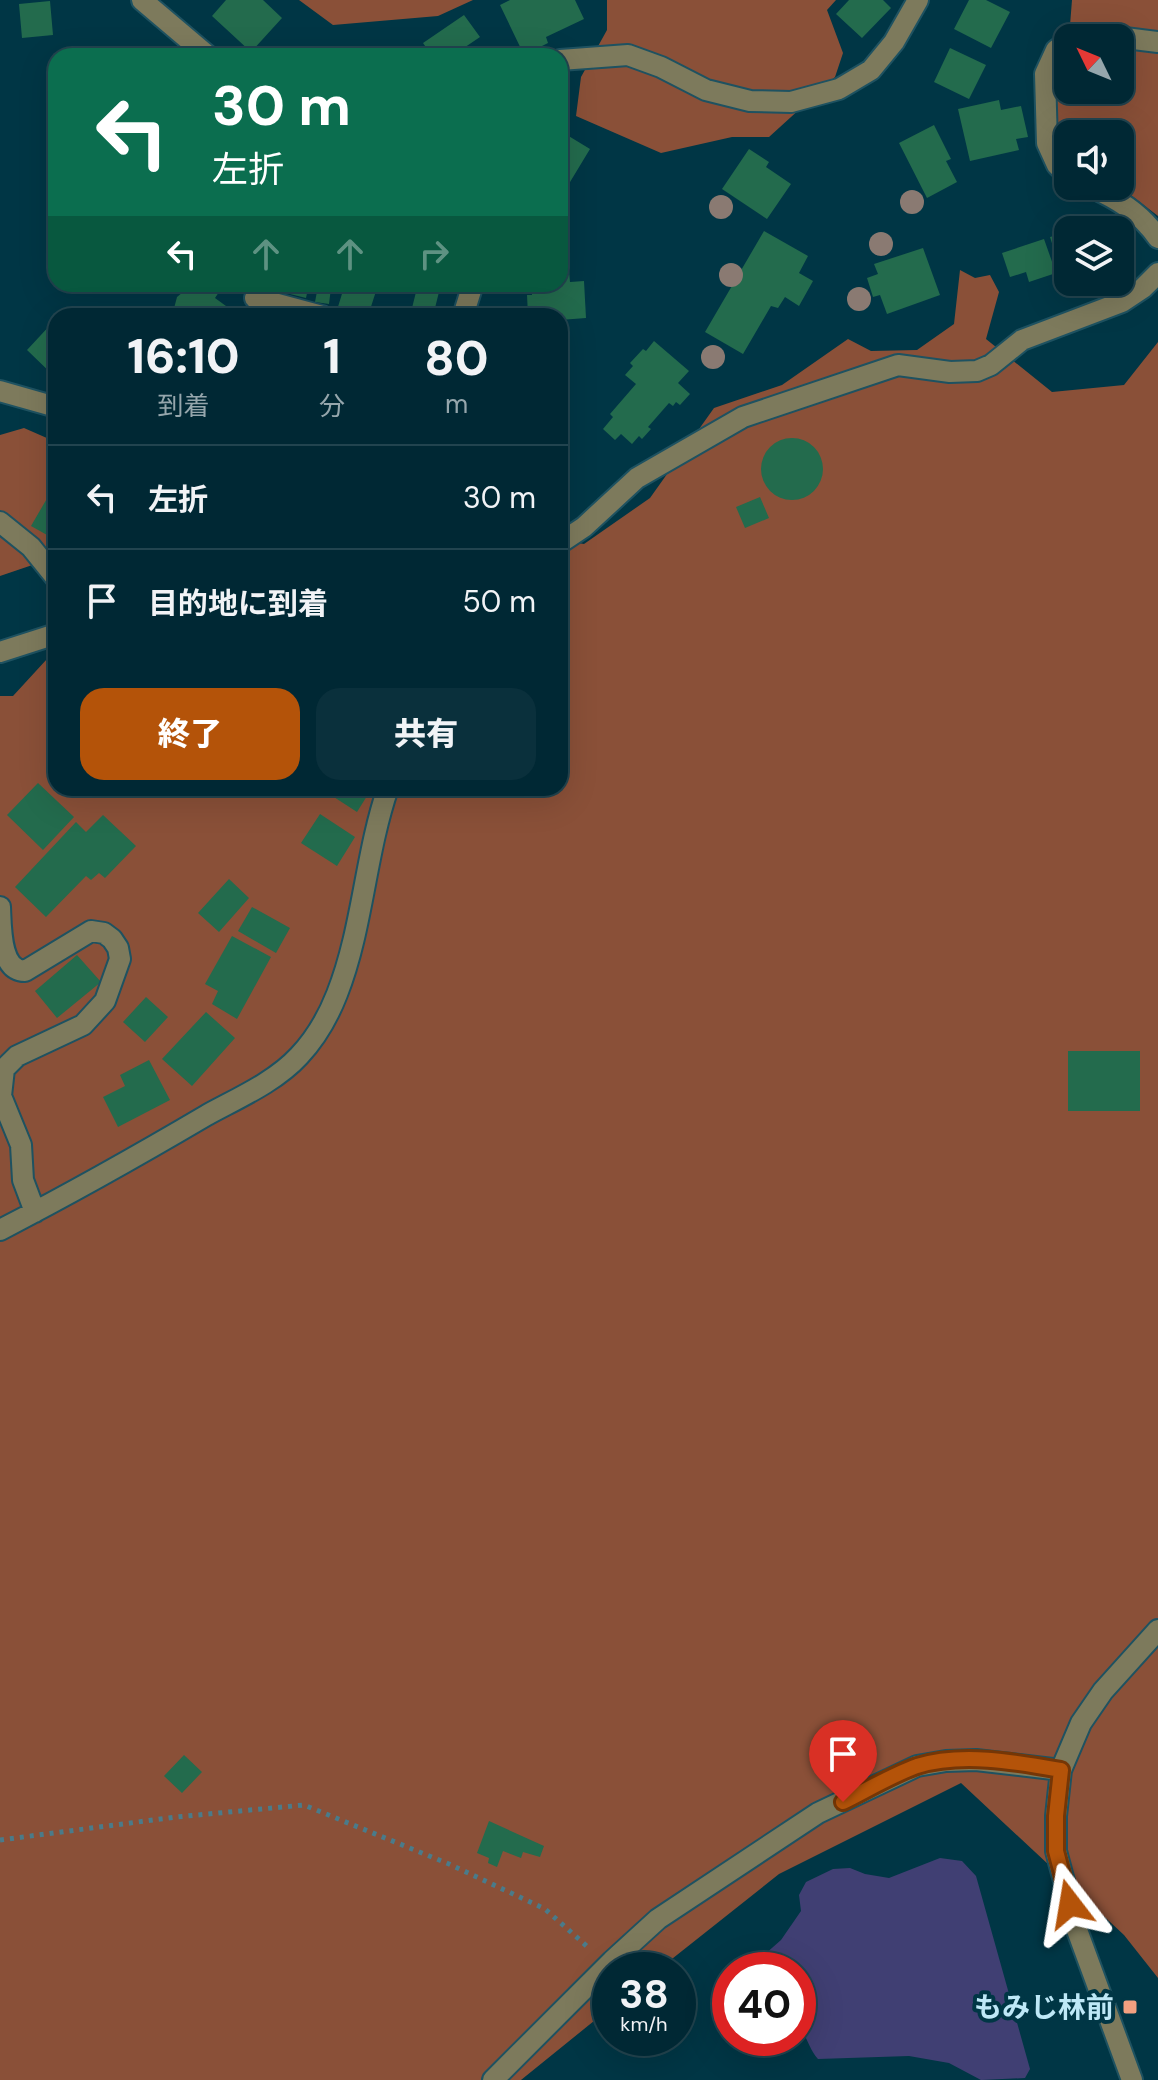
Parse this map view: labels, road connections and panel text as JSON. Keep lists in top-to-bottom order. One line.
{"places":{"transit":["もみじ林前"]},"north":"top left","page":{"turn":["30 m","左折"],"eta":["16:10","到着","1","分","80","m"],"list":[{"name":"左折","value":"30 m"},{"name":"目的地に到着","value":"50 m"}],"buttons":["終了","共有"],"speed":"38 km/h","limit":"40"}}
